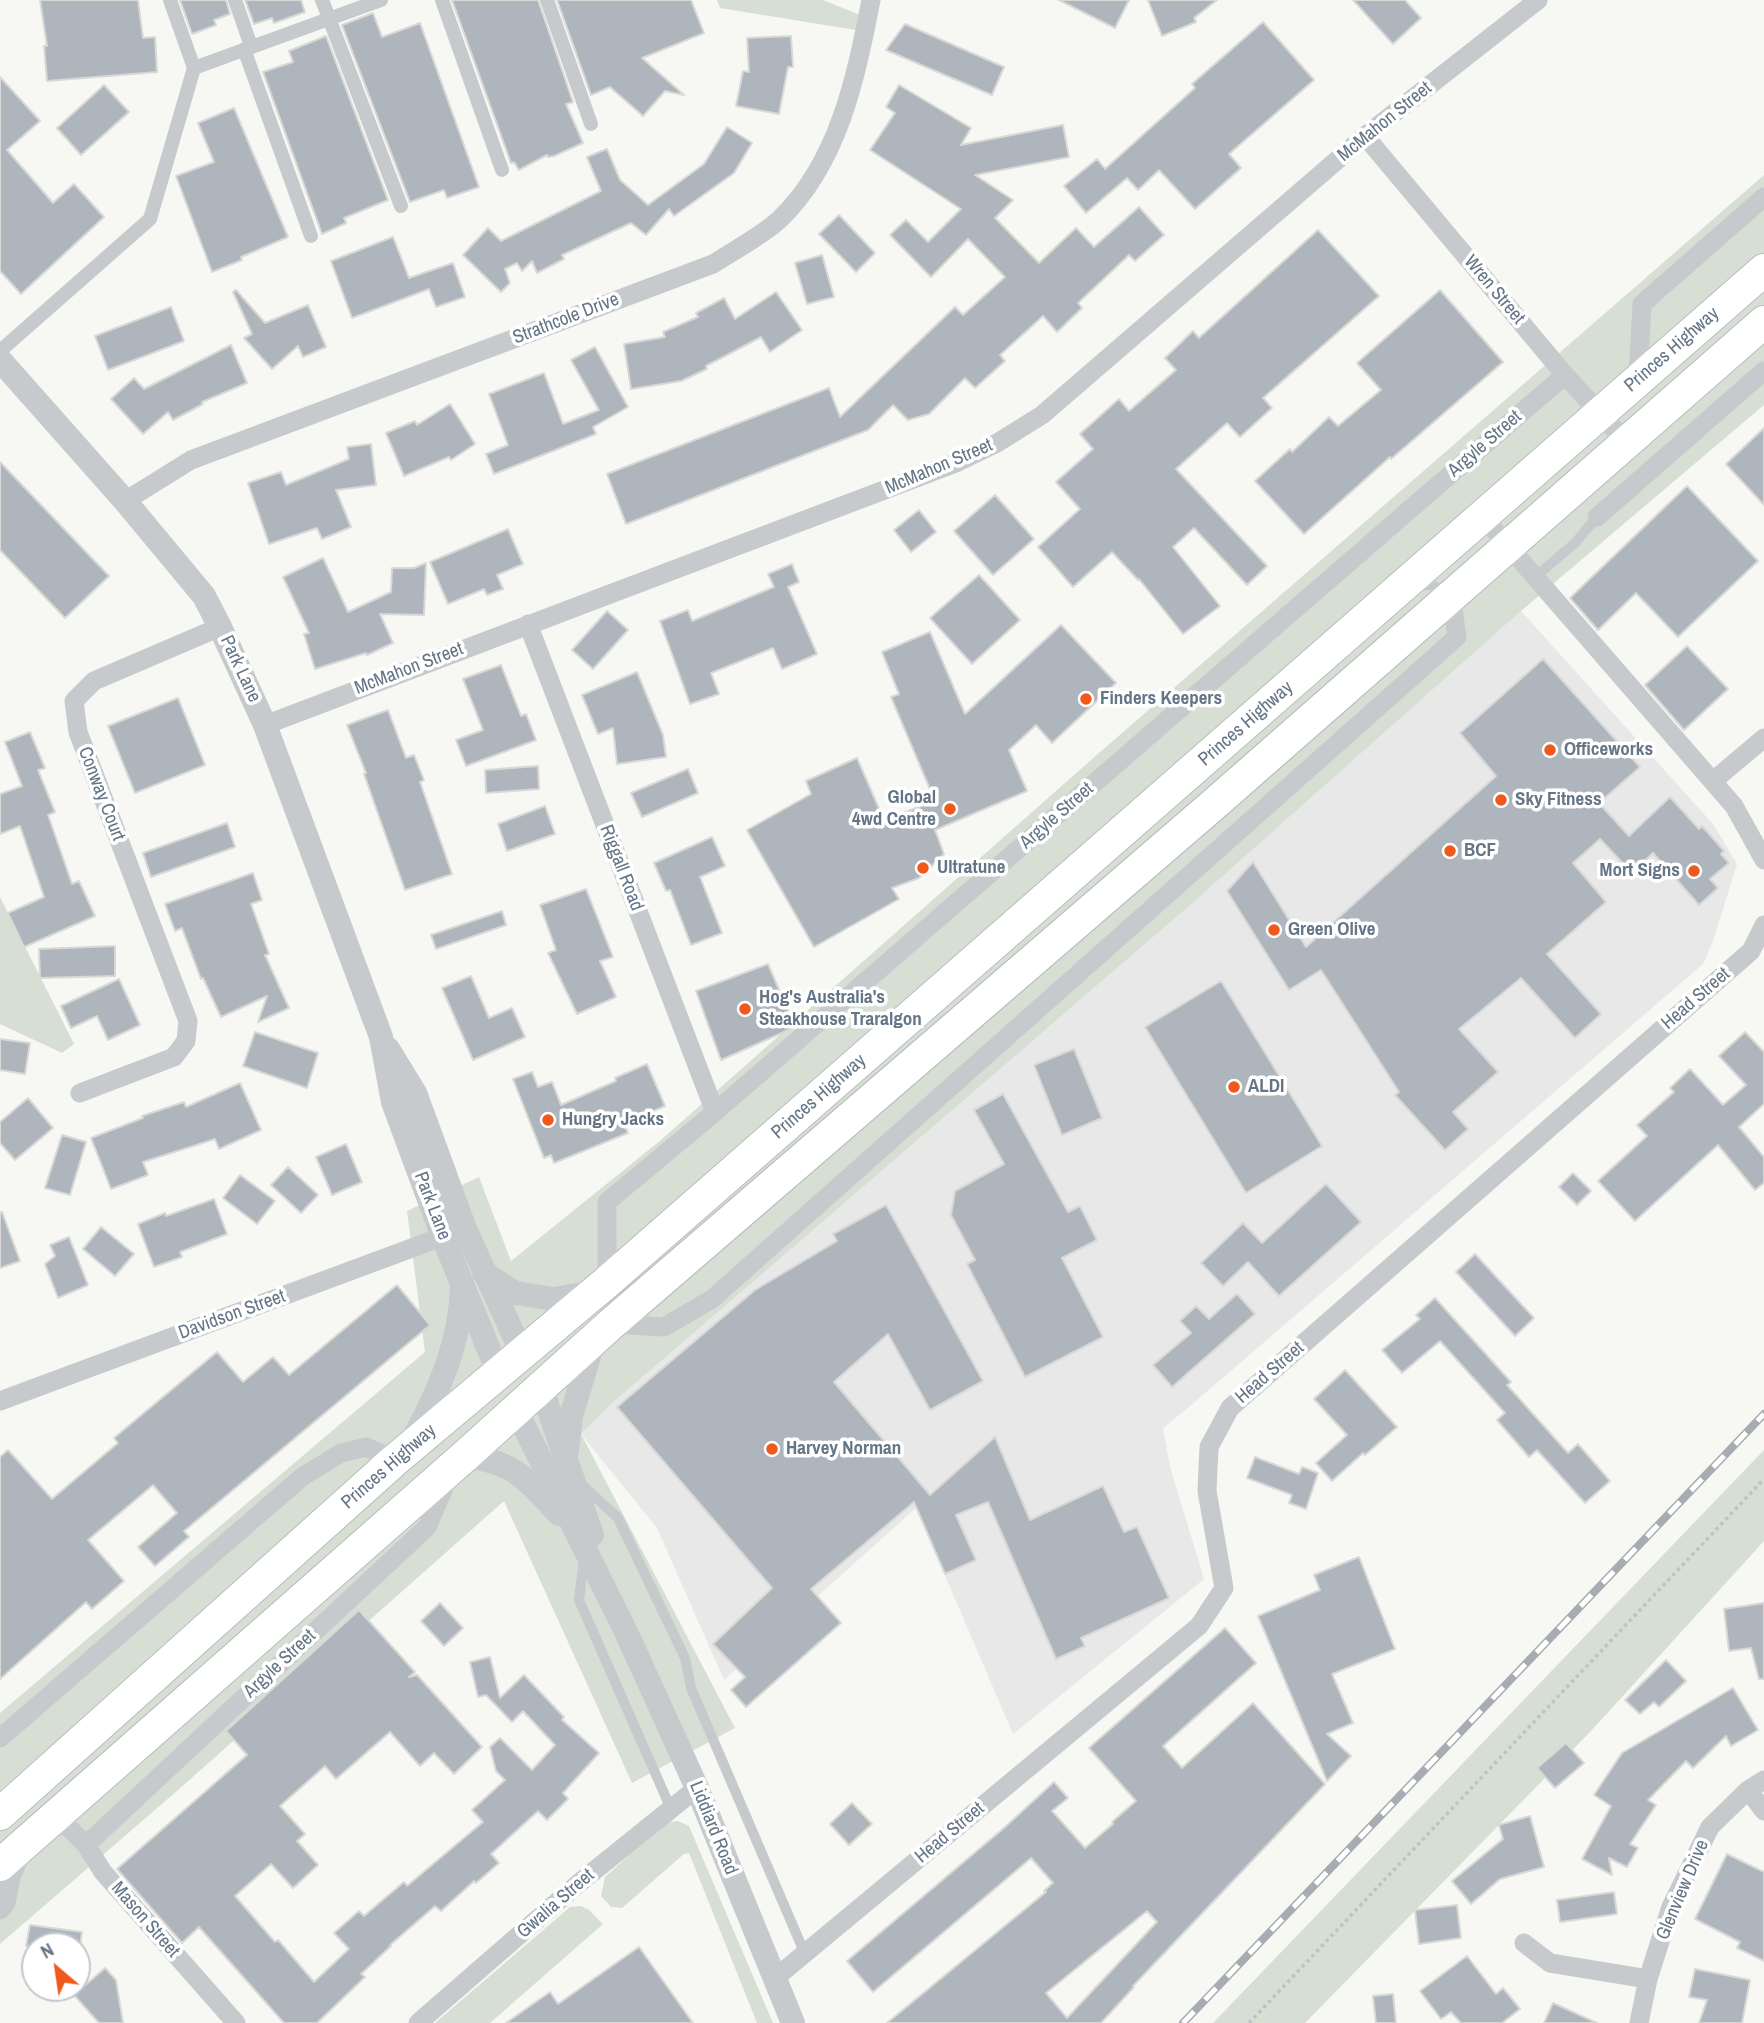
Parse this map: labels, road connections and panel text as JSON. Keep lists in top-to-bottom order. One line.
{"streets":{"highway":["Princes Highway"],"street":["McMahon Street","Wren Street","Strathcole Drive","Argyle Street","Park Lane","Conway Court","Riggall Road","Head Street","Davidson Street","Liddiard Road","Glenview Drive","Gwalia Street","Mason Street"]},"crossings":[["McMahon Street","Wren Street"],["McMahon Street","Park Lane"],["McMahon Street","Riggall Road"],["Wren Street","Princes Highway"],["Wren Street","Argyle Street"],["Strathcole Drive","Park Lane"],["Princes Highway","Argyle Street"],["Princes Highway","Park Lane"],["Princes Highway","Liddiard Road"],["Princes Highway","Mason Street"],["Argyle Street","Riggall Road"],["Argyle Street","Mason Street"],["Park Lane","Conway Court"],["Park Lane","Davidson Street"],["Head Street","Liddiard Road"],["Liddiard Road","Gwalia Street"]],"places":["Finders Keepers","Officeworks","Sky Fitness","Global 4wd Centre","BCF","Ultratune","Mort Signs","Green Olive","Hog's Australia's Steakhouse Traralgon","ALDI","Hungry Jacks","Harvey Norman"],"north":"top left"}
